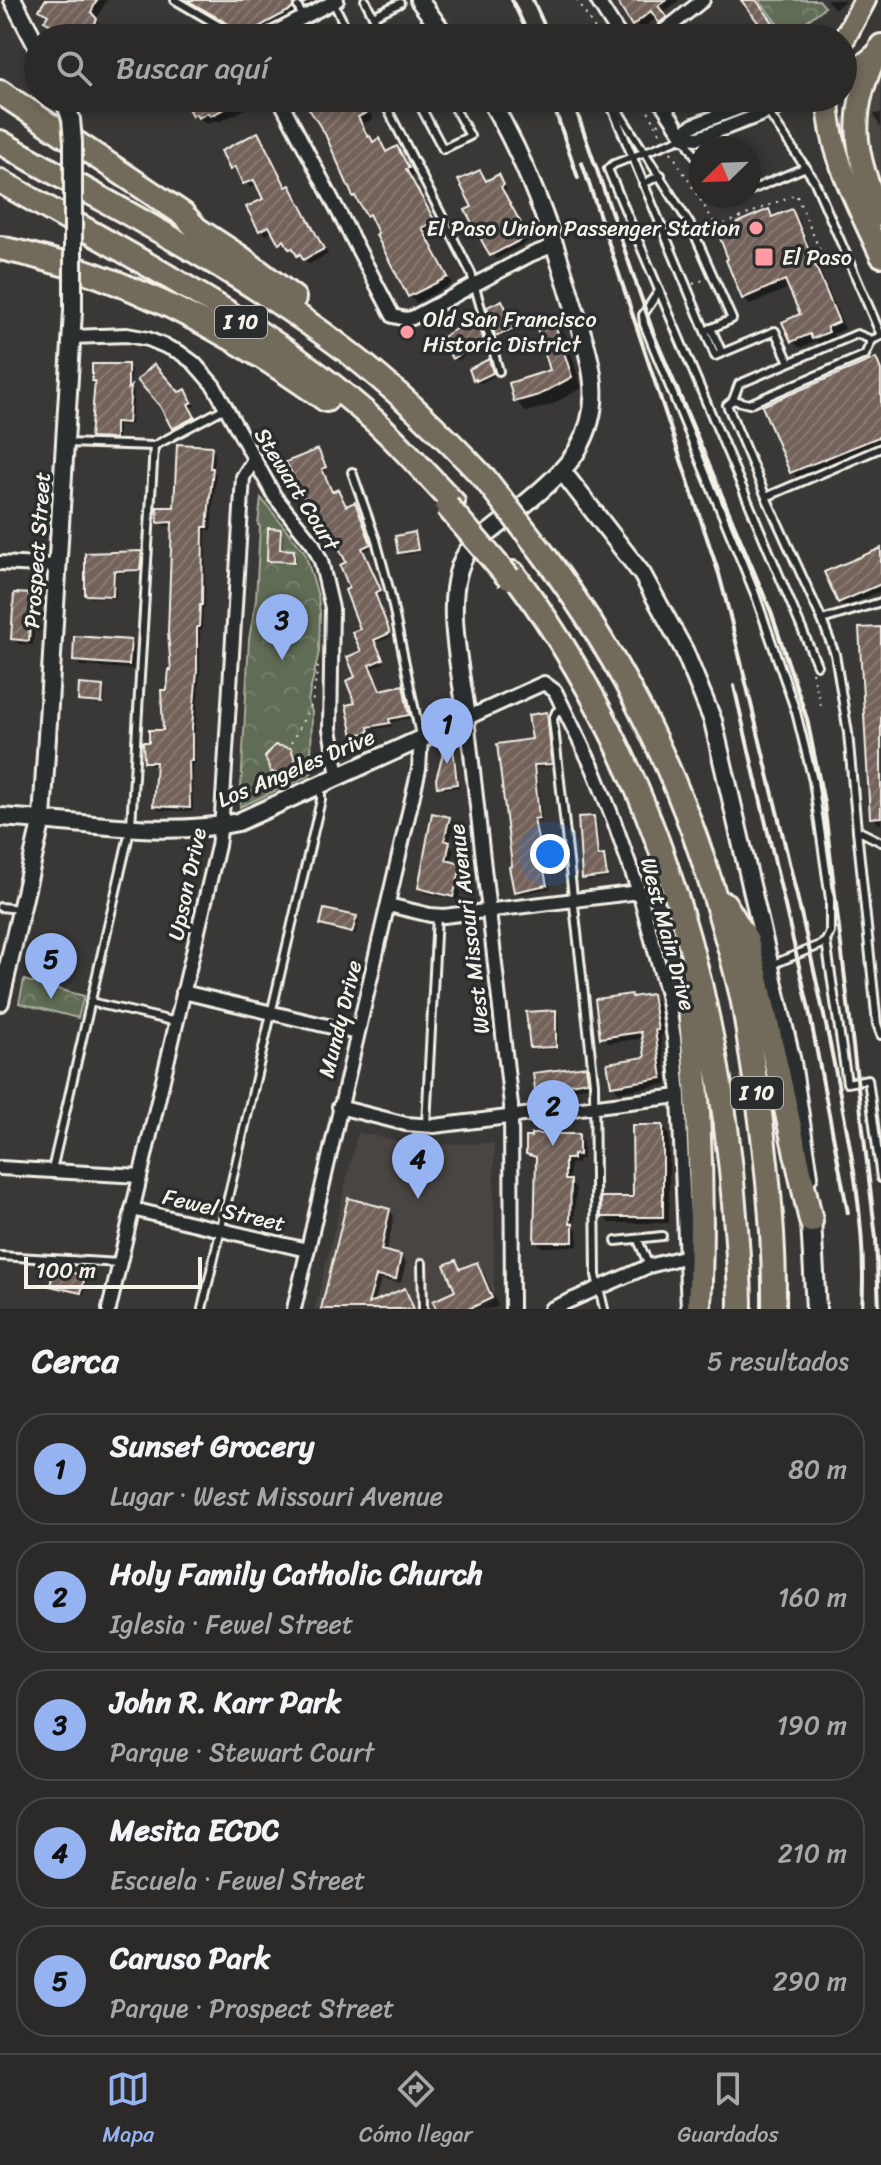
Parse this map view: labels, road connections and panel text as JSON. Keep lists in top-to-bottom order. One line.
{"streets":{"highway":["I 10"],"street":["Stewart Court","Prospect Street","Los Angeles Drive","Upson Drive","West Missouri Avenue","West Main Drive","Mundy Drive","Fewel Street"]},"crossings":[["Stewart Court","Prospect Street"],["Stewart Court","Los Angeles Drive"],["Stewart Court","Upson Drive"],["Prospect Street","Los Angeles Drive"],["Los Angeles Drive","Upson Drive"],["Los Angeles Drive","West Missouri Avenue"],["Los Angeles Drive","West Main Drive"],["Los Angeles Drive","Mundy Drive"],["Upson Drive","Fewel Street"],["Mundy Drive","Fewel Street"]],"places":{"other":["El Paso Union Passenger Station","Old San Francisco Historic District"],"transit":["El Paso"]},"scale_bar":"100 m","north":"bottom left","page":{"search":"Buscar aquí","pins":["3","1","5","2","4"],"scale":"100 m","heading":["Cerca","5 resultados"],"list":[{"mark":"1","name":"Sunset Grocery","note":"Lugar · West Missouri Avenue","value":"80 m"},{"mark":"2","name":"Holy Family Catholic Church","note":"Iglesia · Fewel Street","value":"160 m"},{"mark":"3","name":"John R. Karr Park","note":"Parque · Stewart Court","value":"190 m"},{"mark":"4","name":"Mesita ECDC","note":"Escuela · Fewel Street","value":"210 m"},{"mark":"5","name":"Caruso Park","note":"Parque · Prospect Street","value":"290 m"}],"nav":["Mapa","Cómo llegar","Guardados"]}}
